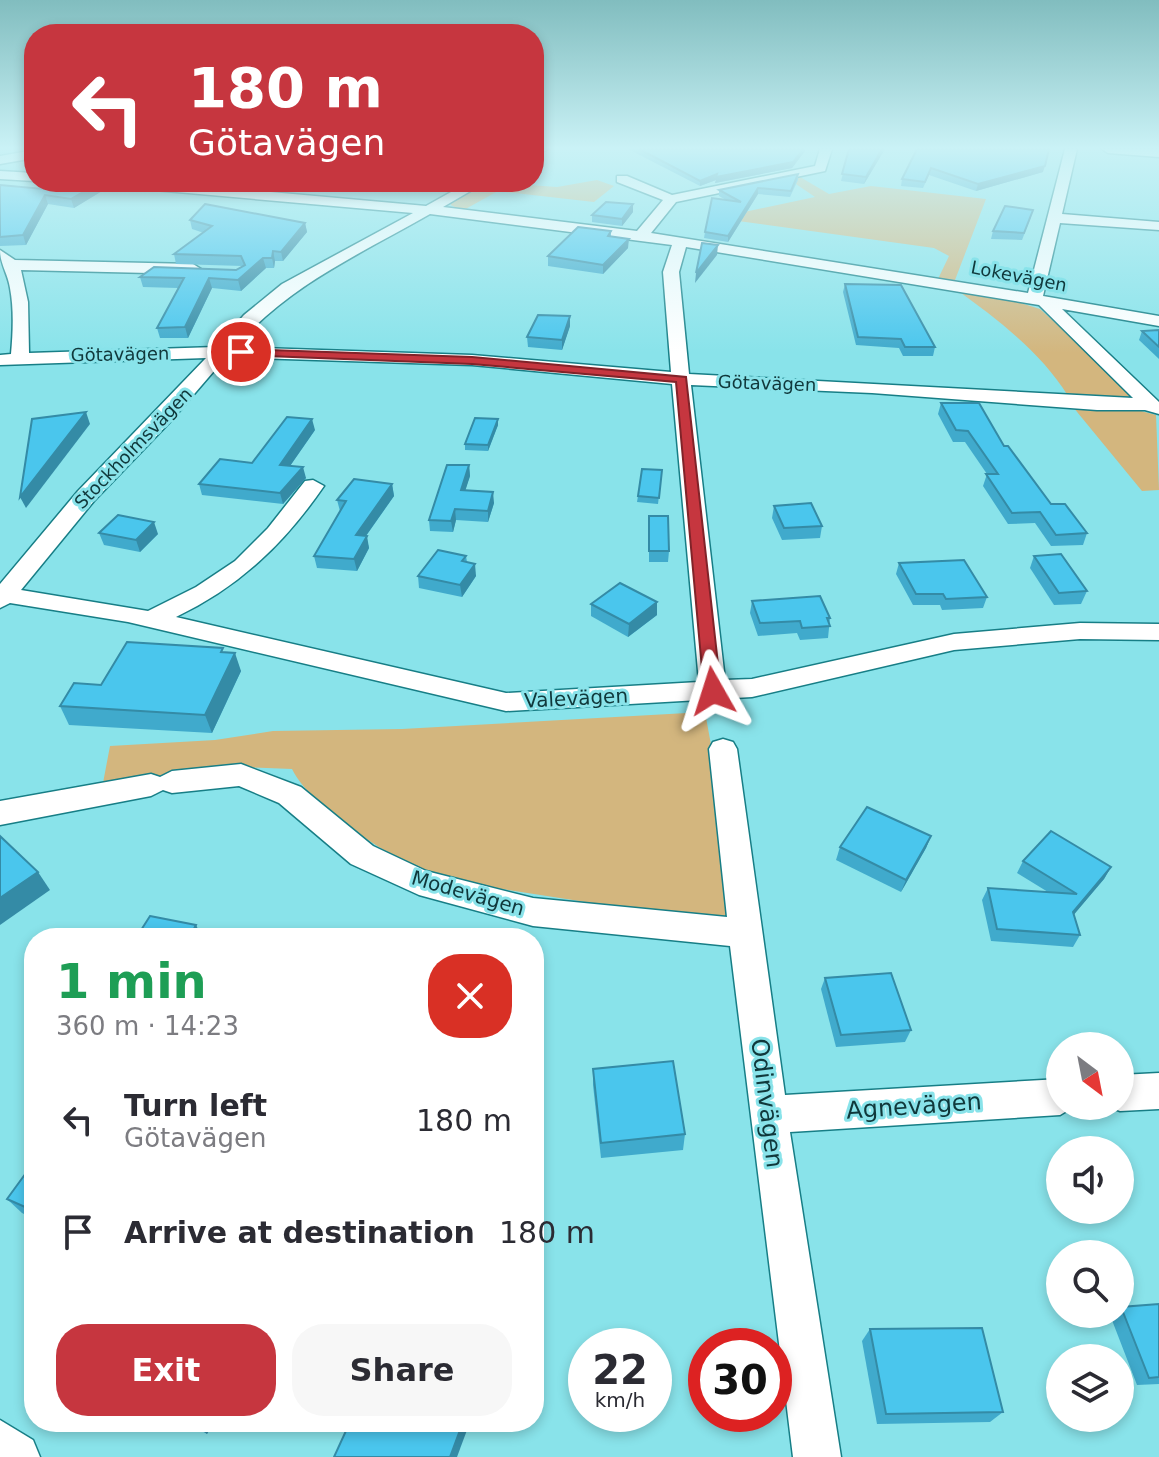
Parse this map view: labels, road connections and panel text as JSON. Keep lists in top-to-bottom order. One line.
{"streets":{"street":["Lokevägen","Götavägen","Stockholmsvägen","Valevägen","Modevägen","Odinvägen","Agnevägen"]},"crossings":[["Götavägen","Stockholmsvägen"],["Stockholmsvägen","Valevägen"],["Modevägen","Odinvägen"],["Odinvägen","Agnevägen"]],"north":"bottom right","page":{"turn":["180 m","Götavägen"],"heading":["1 min","360 m · 14:23"],"list":[{"name":"Turn left","note":"Götavägen","value":"180 m"},{"name":"Arrive at destination","value":"180 m"}],"buttons":["Exit","Share"],"speed":"22 km/h","limit":"30"}}
